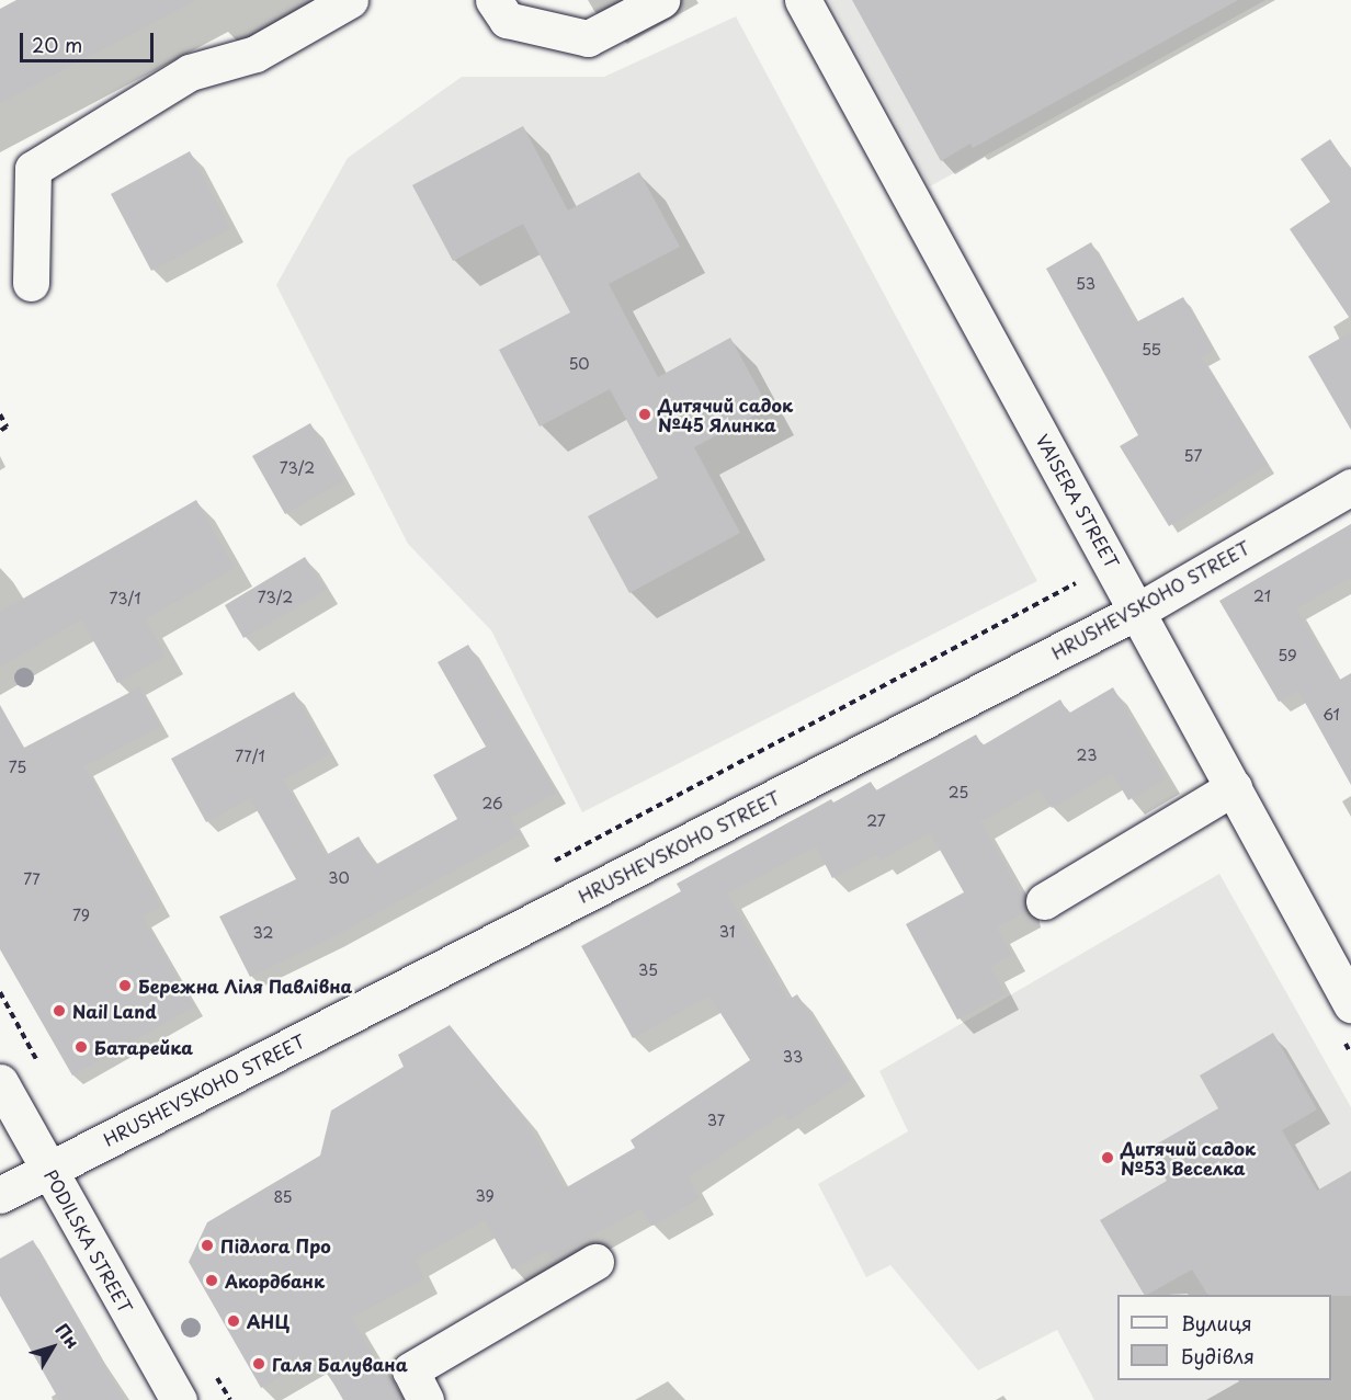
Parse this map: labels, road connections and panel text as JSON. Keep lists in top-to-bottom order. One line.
{"streets":{"street":["VAISERA STREET","HRUSHEVSKOHO STREET","PODILSKA STREET"]},"crossings":[["VAISERA STREET","HRUSHEVSKOHO STREET"],["HRUSHEVSKOHO STREET","PODILSKA STREET"]],"places":["Дитячий садок №45 Ялинка","Бережна Ліля Павлівна","Nail Land","Батарейка","Дитячий садок №53 Веселка","Підлога Про","Акордбанк","АНЦ","Галя Балувана"],"house_numbers":["53","55","50","57","73/2","21","73/2","73/1","59","61","23","77/1","75","25","26","27","30","77","79","31","32","35","33","37","39","85"],"legend":["Вулиця","Будівля"],"scale_bar":"20 m","north":"top right"}
